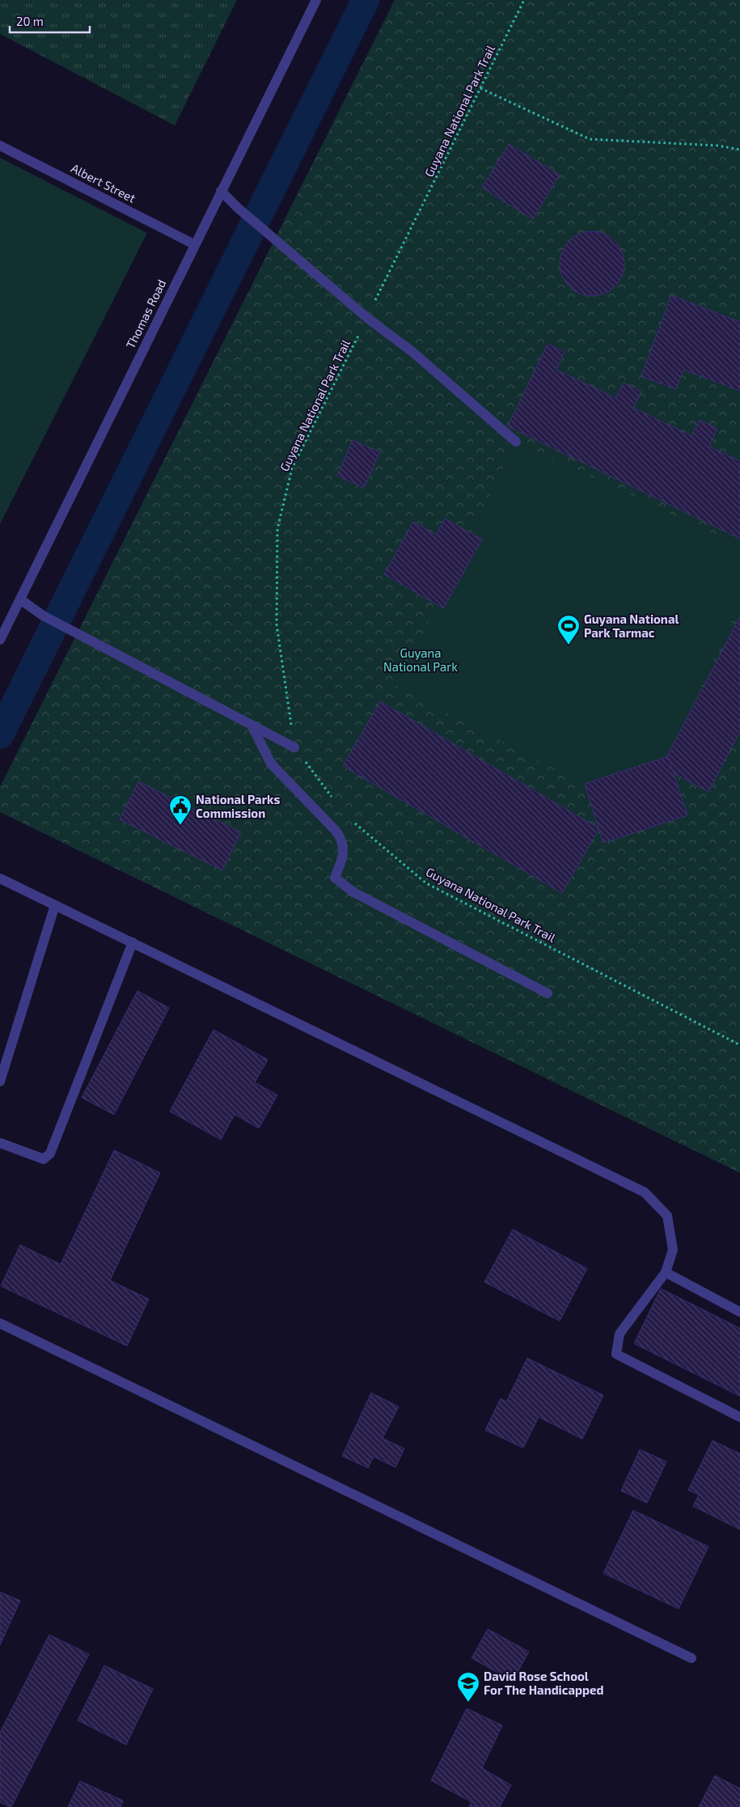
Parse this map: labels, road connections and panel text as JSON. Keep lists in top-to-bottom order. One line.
{"streets":{"street":["Albert Street","Thomas Road"],"path":["Guyana National Park Trail"]},"crossings":[["Albert Street","Thomas Road"]],"parks":["Guyana National Park"],"places":{"sports":["Guyana National Park Tarmac"],"public building":["National Parks Commission"],"school or university":["David Rose School For The Handicapped"]},"scale_bar":"20 m"}
